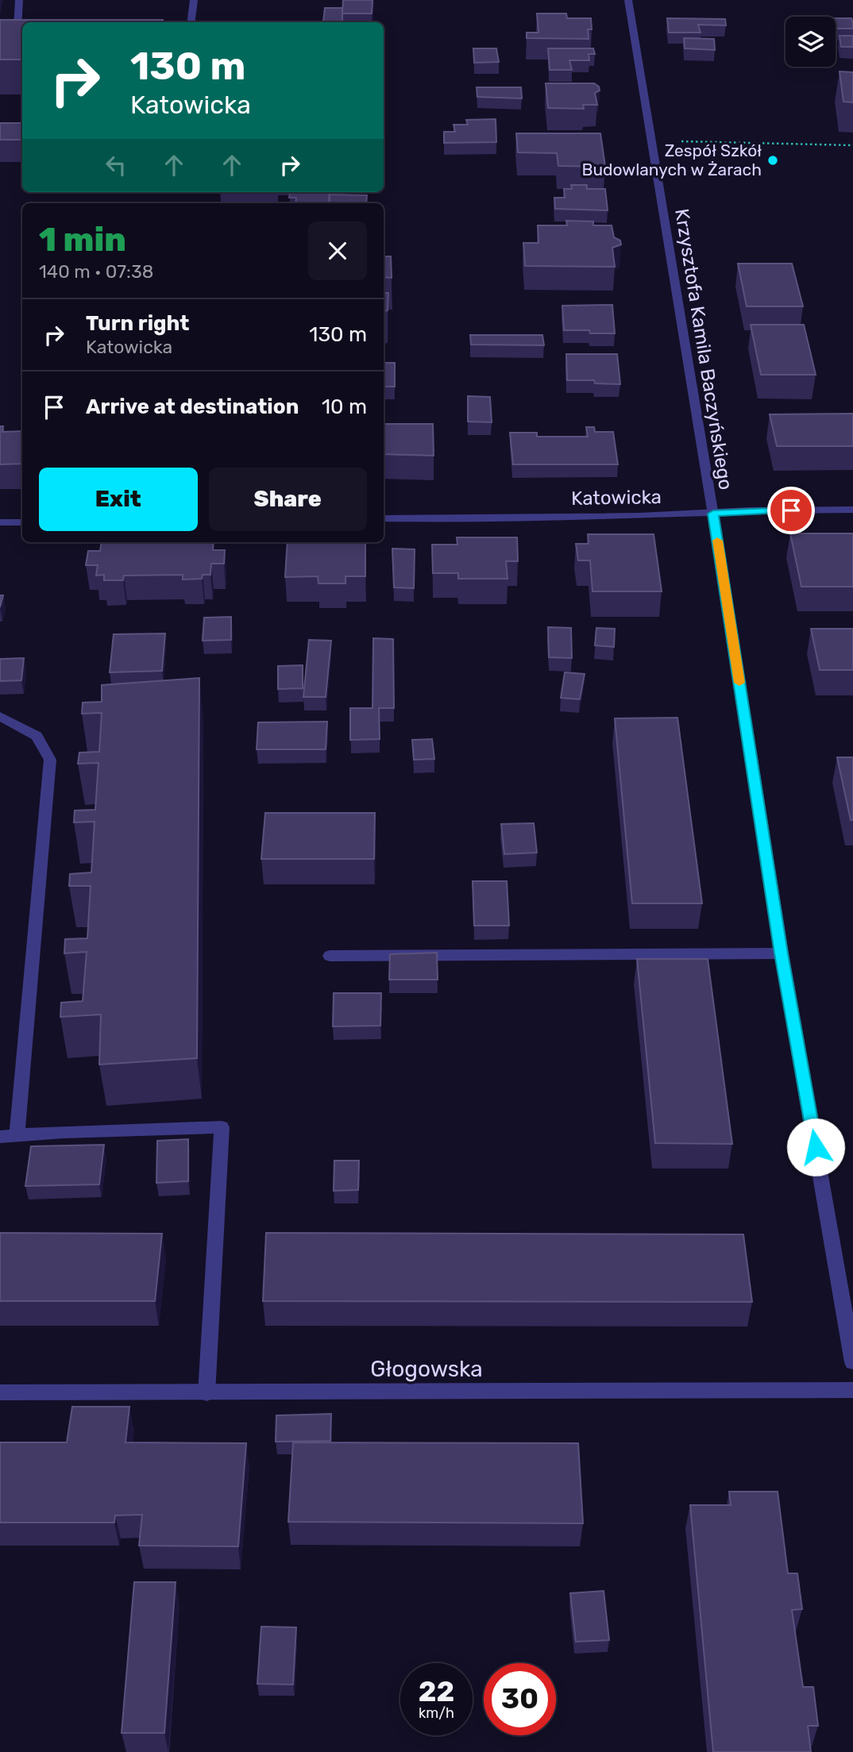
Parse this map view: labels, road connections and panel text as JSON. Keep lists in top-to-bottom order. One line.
{"streets":{"street":["Krzysztofa Kamila Baczyńskiego","Katowicka","Głogowska"]},"crossings":[["Krzysztofa Kamila Baczyńskiego","Katowicka"]],"places":["Zespół Szkół Budowlanych w Żarach"],"page":{"turn":["130 m","Katowicka"],"heading":["1 min","140 m · 07:38"],"list":[{"name":"Turn right","note":"Katowicka","value":"130 m"},{"name":"Arrive at destination","value":"10 m"}],"buttons":["Exit","Share"],"speed":"22 km/h","limit":"30"}}
